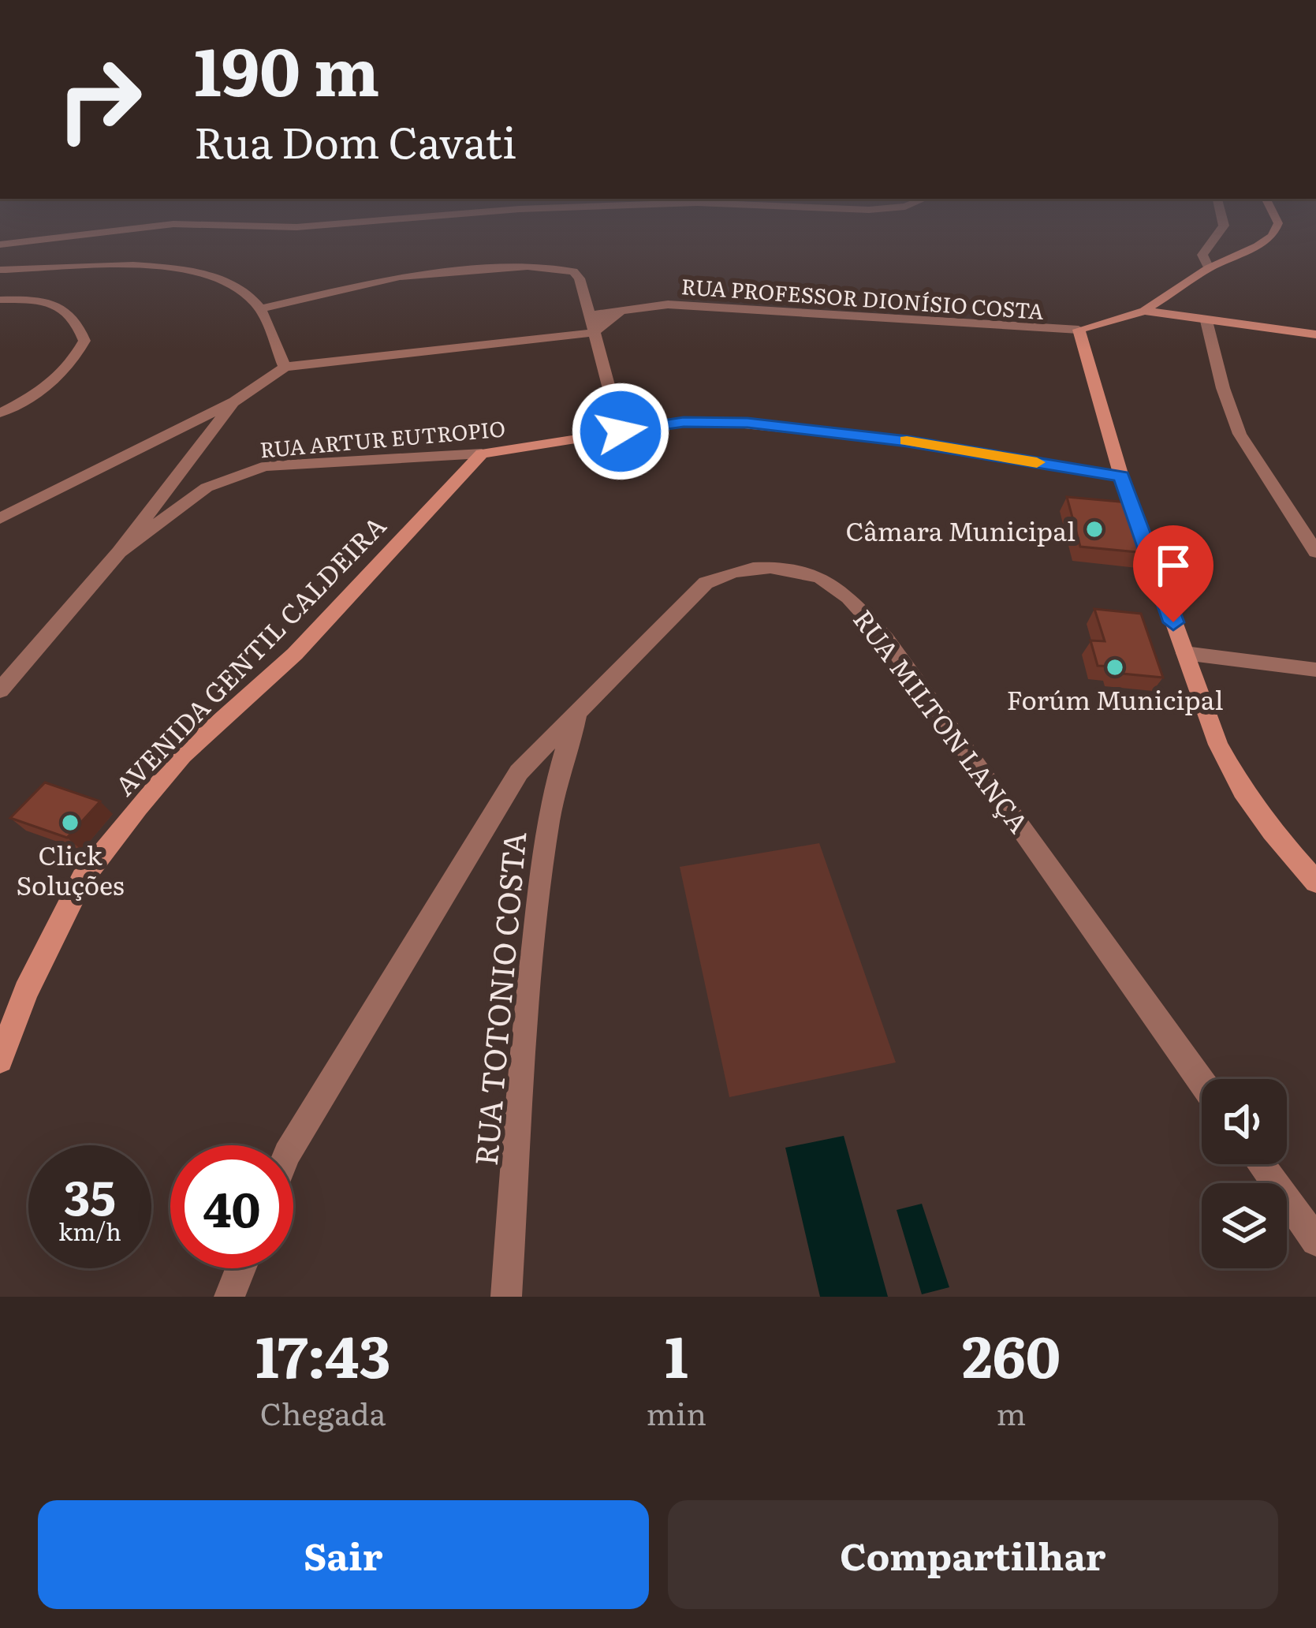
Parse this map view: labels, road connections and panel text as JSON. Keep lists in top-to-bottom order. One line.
{"streets":{"main road":["RUA ARTUR EUTROPIO","AVENIDA GENTIL CALDEIRA"],"street":["RUA PROFESSOR DIONÍSIO COSTA","RUA MILTON LANÇA","RUA TOTONIO COSTA"]},"crossings":[["RUA ARTUR EUTROPIO","AVENIDA GENTIL CALDEIRA"],["RUA MILTON LANÇA","RUA TOTONIO COSTA"]],"places":["Câmara Municipal","Forúm Municipal","Click Soluções"],"page":{"turn":["190 m","Rua Dom Cavati"],"speed":"35 km/h","limit":"40","eta":["17:43","Chegada","1","min","260","m"],"buttons":["Sair","Compartilhar"]}}
